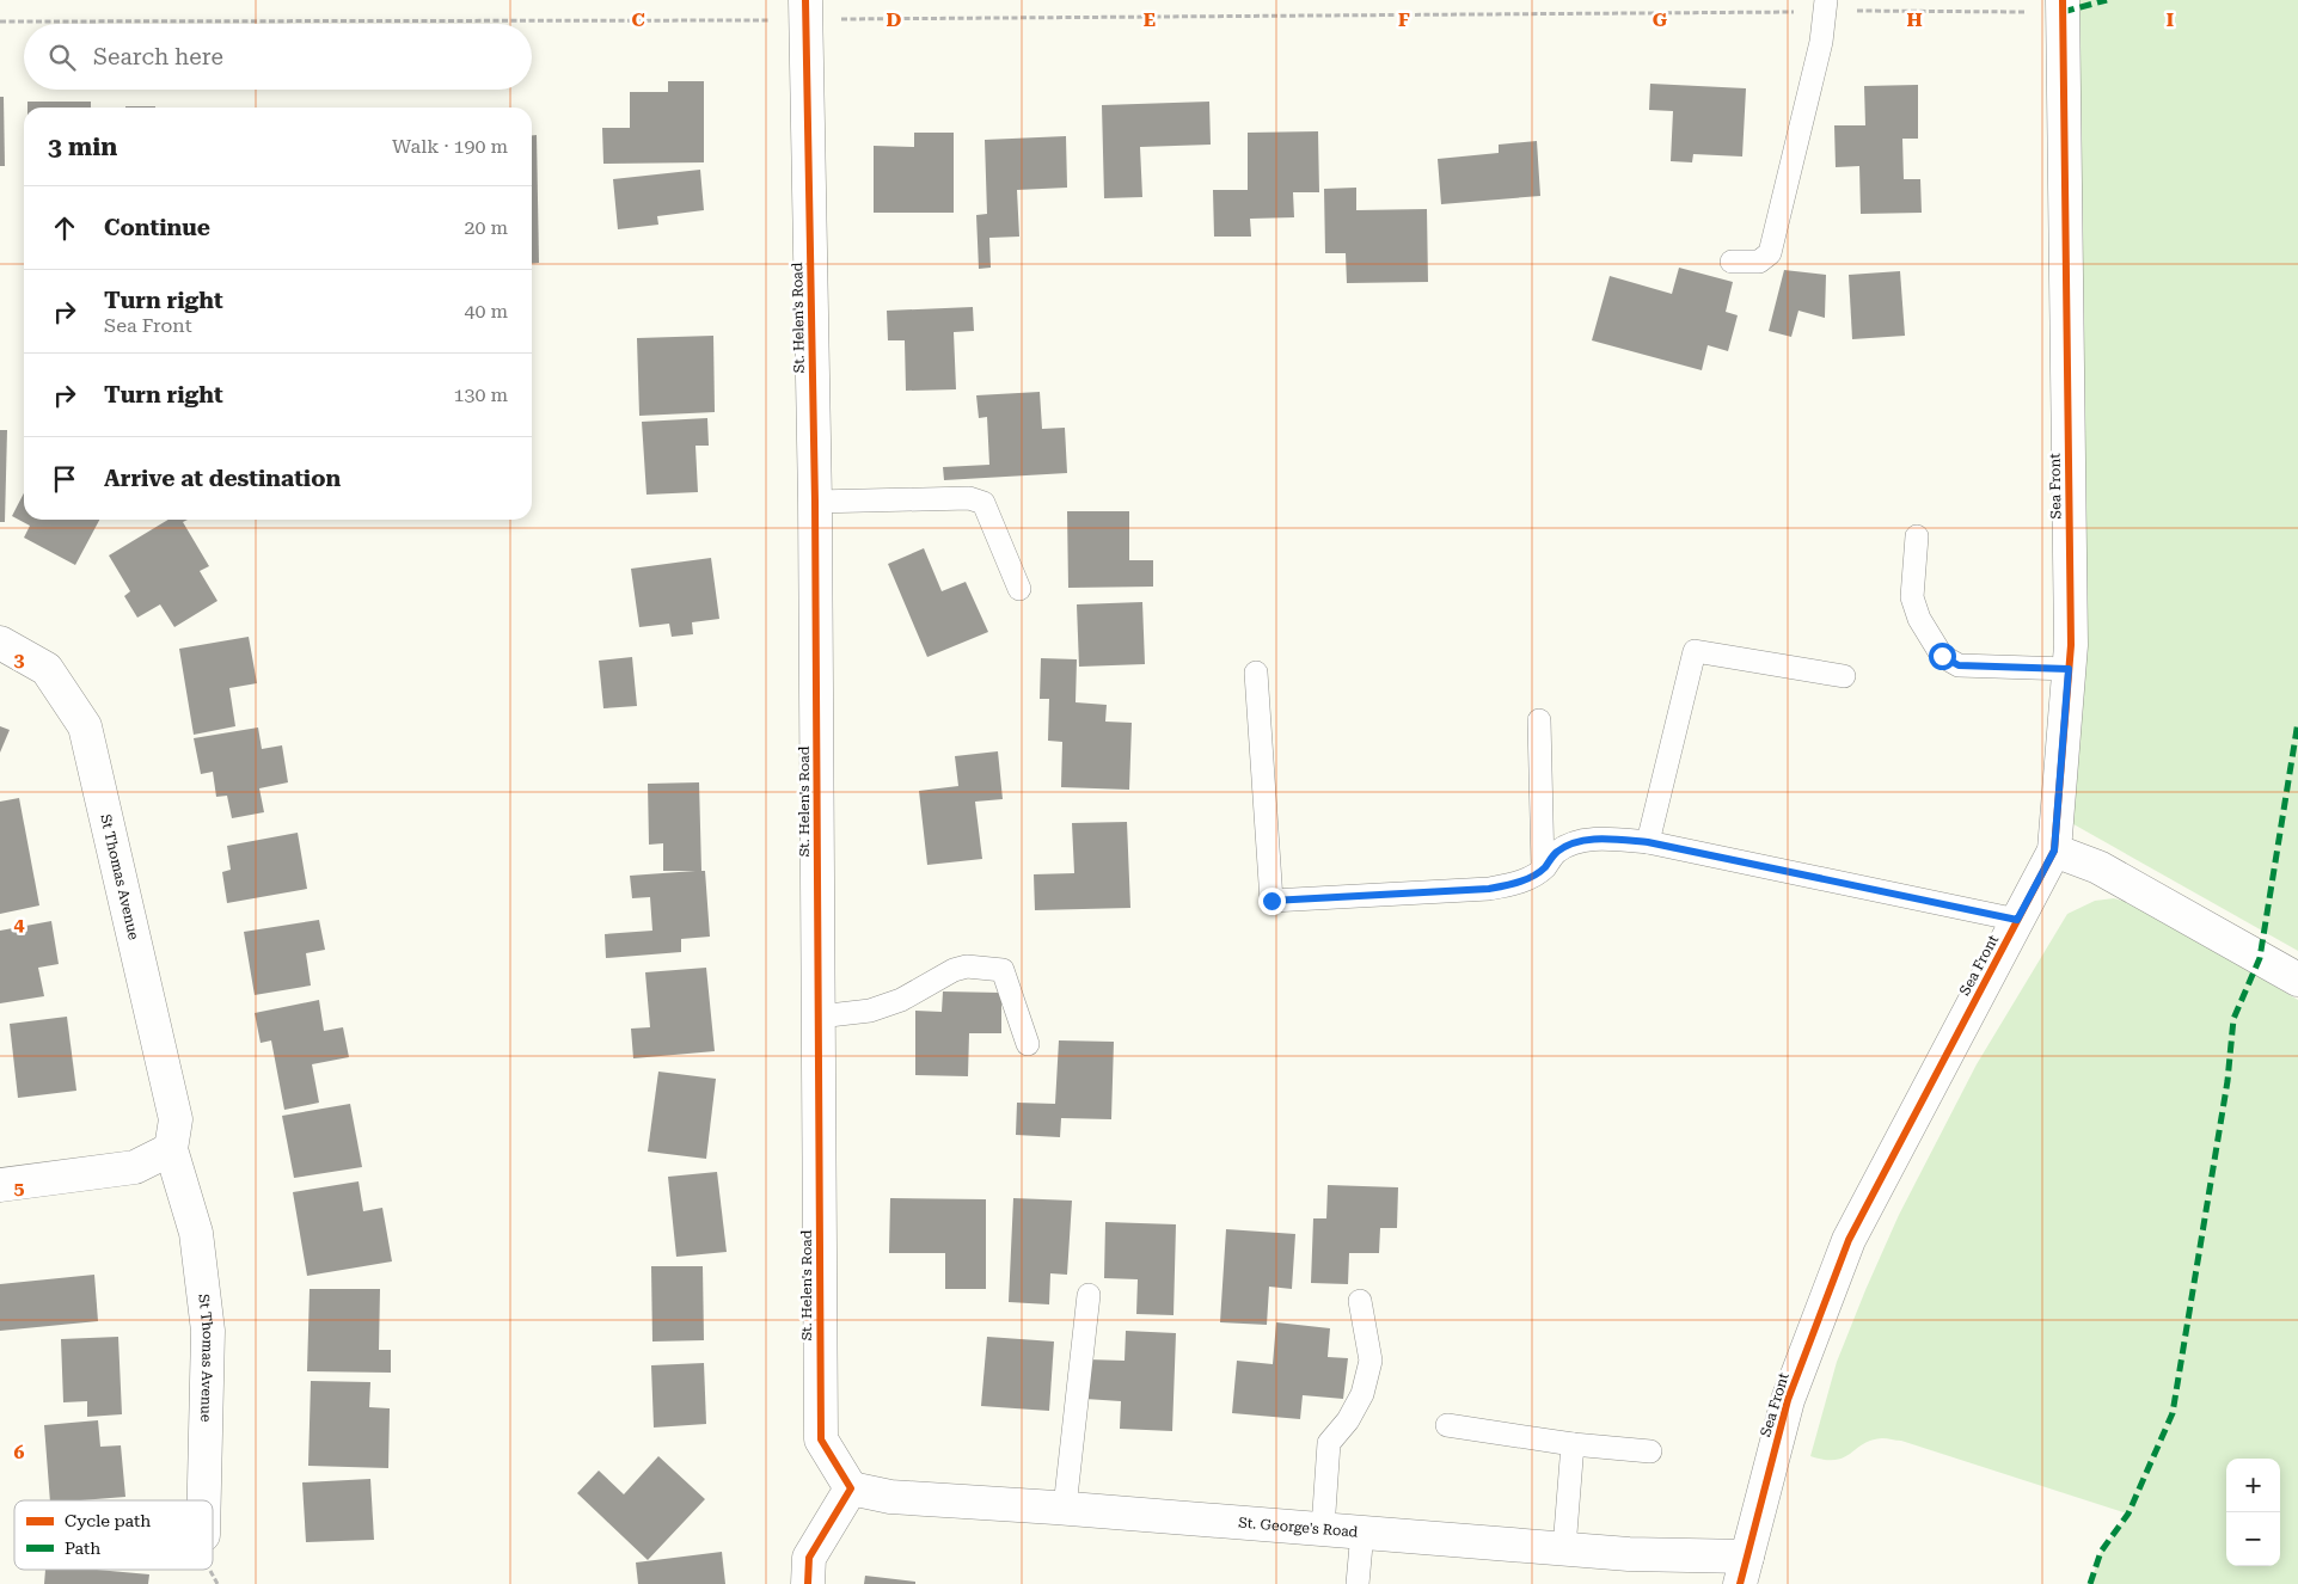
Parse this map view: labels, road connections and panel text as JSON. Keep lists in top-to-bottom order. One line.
{"streets":{"street":["St. Helen's Road","Sea Front","St Thomas Avenue","St. George's Road"]},"crossings":[["St. Helen's Road","St. George's Road"],["Sea Front","St. George's Road"]],"legend":["Cycle path","Path"],"page":{"search":"Search here","heading":["3 min","Walk · 190 m"],"list":[["Continue","20 m"],["Turn right","Sea Front","40 m"],["Turn right","130 m"],"Arrive at destination"],"map_buttons":["+","−"]},"grid":{"columns":["C","D","E","F","G","H","I"],"rows":["3","4","5","6"]}}
